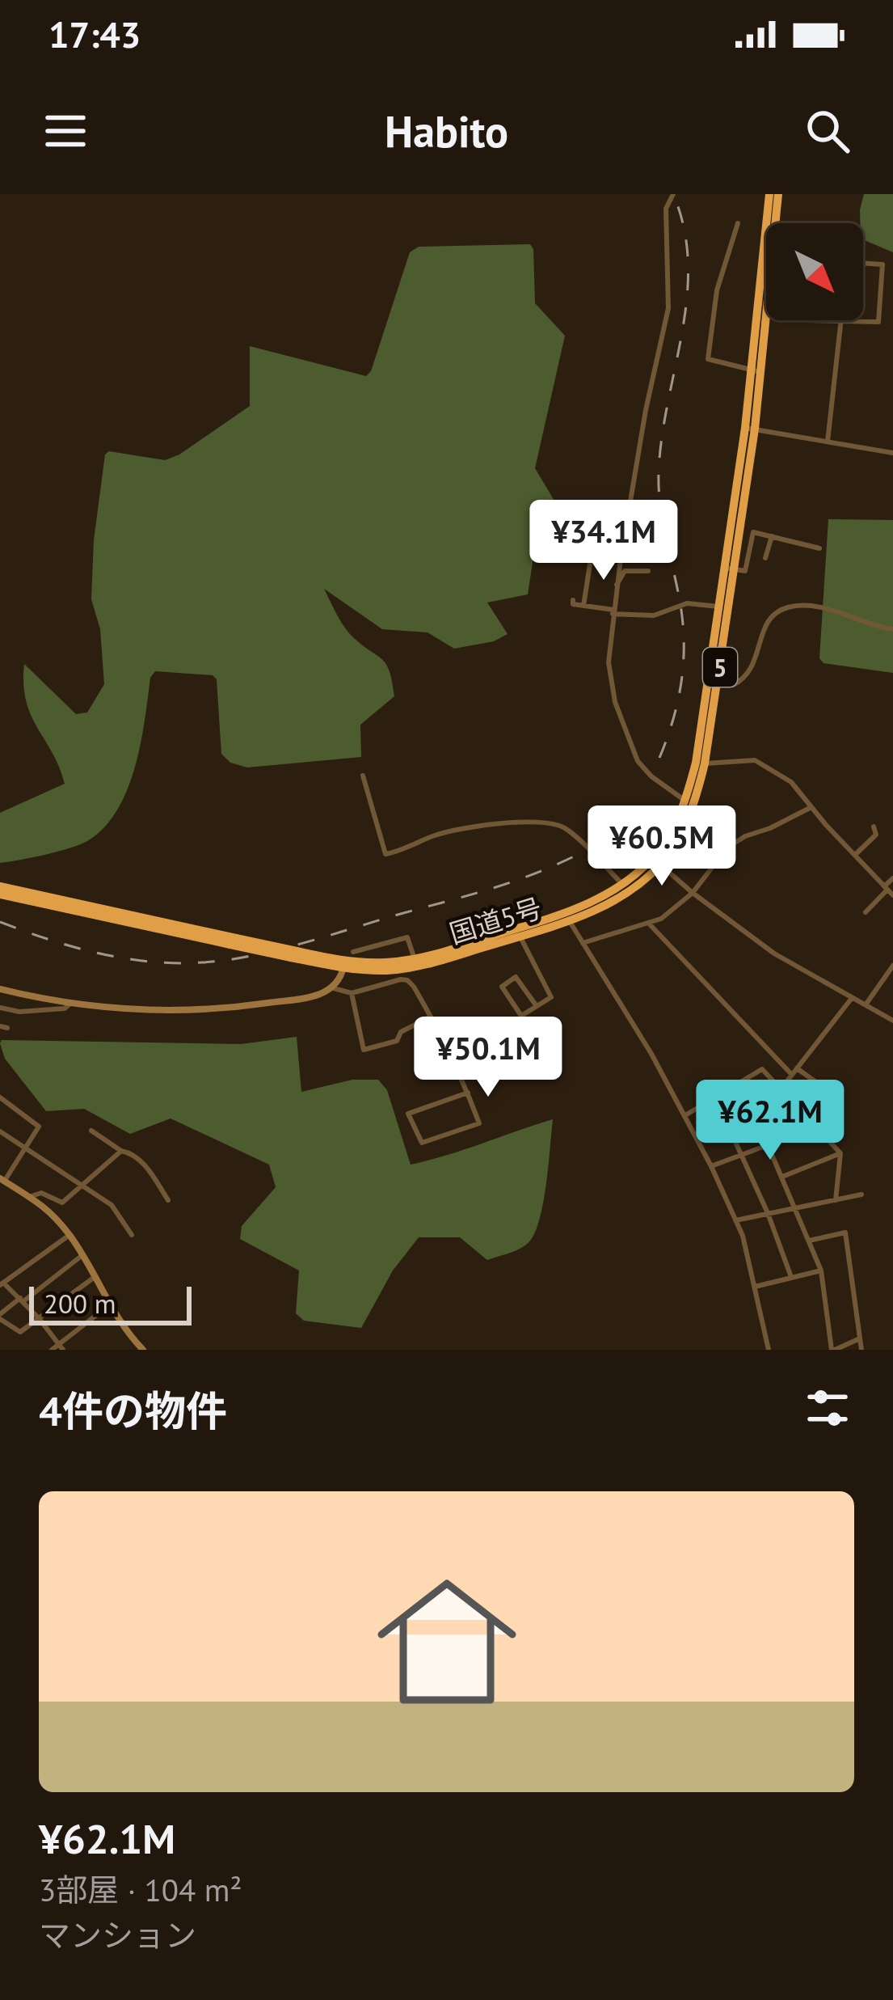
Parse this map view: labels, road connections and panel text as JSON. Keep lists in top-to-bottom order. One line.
{"streets":{"highway":["5","国道5号"]},"scale_bar":"200 m","north":"bottom right","page":{"status":"17:43","header":"Habito","price":["¥34.1M","¥60.5M","¥50.1M","¥62.1M"],"scale":"200 m","heading":"4件の物件","list":[{"name":"¥62.1M","note":"3部屋 · 104 m² · マンション"}]}}
